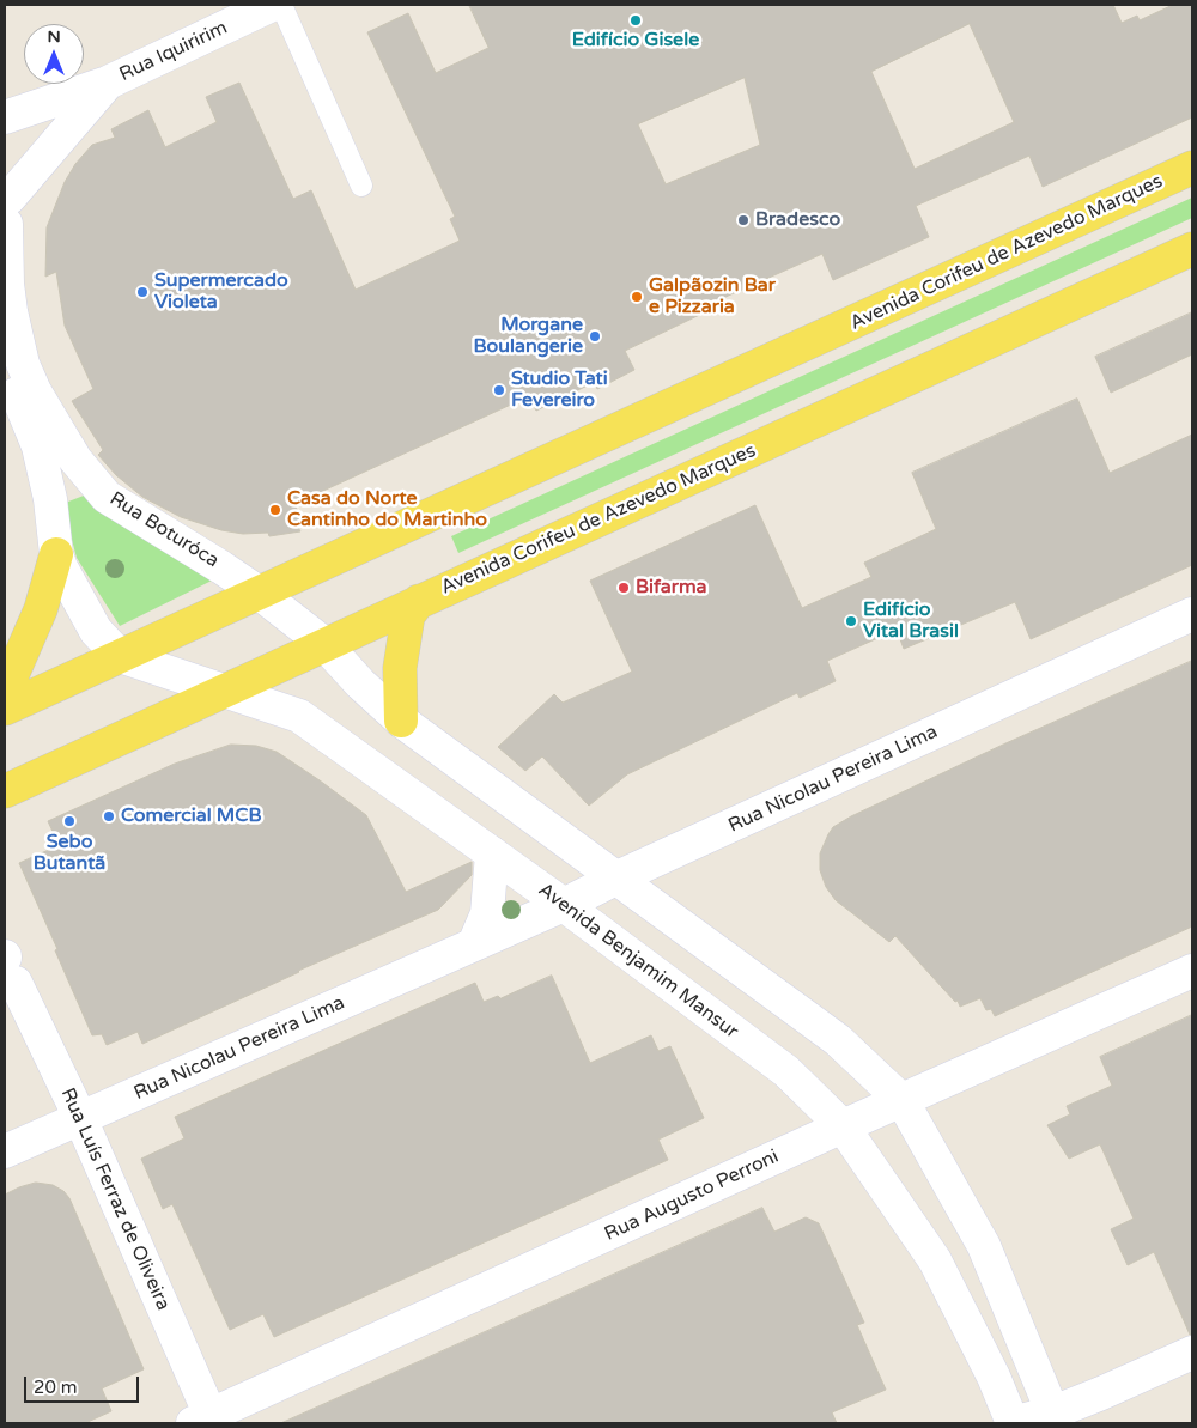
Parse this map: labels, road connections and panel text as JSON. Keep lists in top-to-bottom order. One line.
{"streets":{"main road":["Avenida Corifeu de Azevedo Marques"],"street":["Rua Iquiririm","Rua Boturóca","Rua Nicolau Pereira Lima","Avenida Benjamim Mansur","Rua Augusto Perroni","Rua Luís Ferraz de Oliveira"]},"crossings":[["Rua Iquiririm","Rua Boturóca"],["Avenida Corifeu de Azevedo Marques","Rua Boturóca"],["Avenida Corifeu de Azevedo Marques","Avenida Benjamim Mansur"],["Rua Boturóca","Avenida Benjamim Mansur"],["Rua Nicolau Pereira Lima","Avenida Benjamim Mansur"],["Rua Nicolau Pereira Lima","Rua Luís Ferraz de Oliveira"],["Avenida Benjamim Mansur","Rua Augusto Perroni"],["Rua Augusto Perroni","Rua Luís Ferraz de Oliveira"]],"places":["Edifício Gisele","Bradesco","Supermercado Violeta","Galpãozin Bar e Pizzaria","Morgane Boulangerie","Studio Tati Fevereiro","Casa do Norte Cantinho do Martinho","Bifarma","Edifício Vital Brasil","Comercial MCB","Sebo Butantã"],"scale_bar":"20 m","north":"top"}
